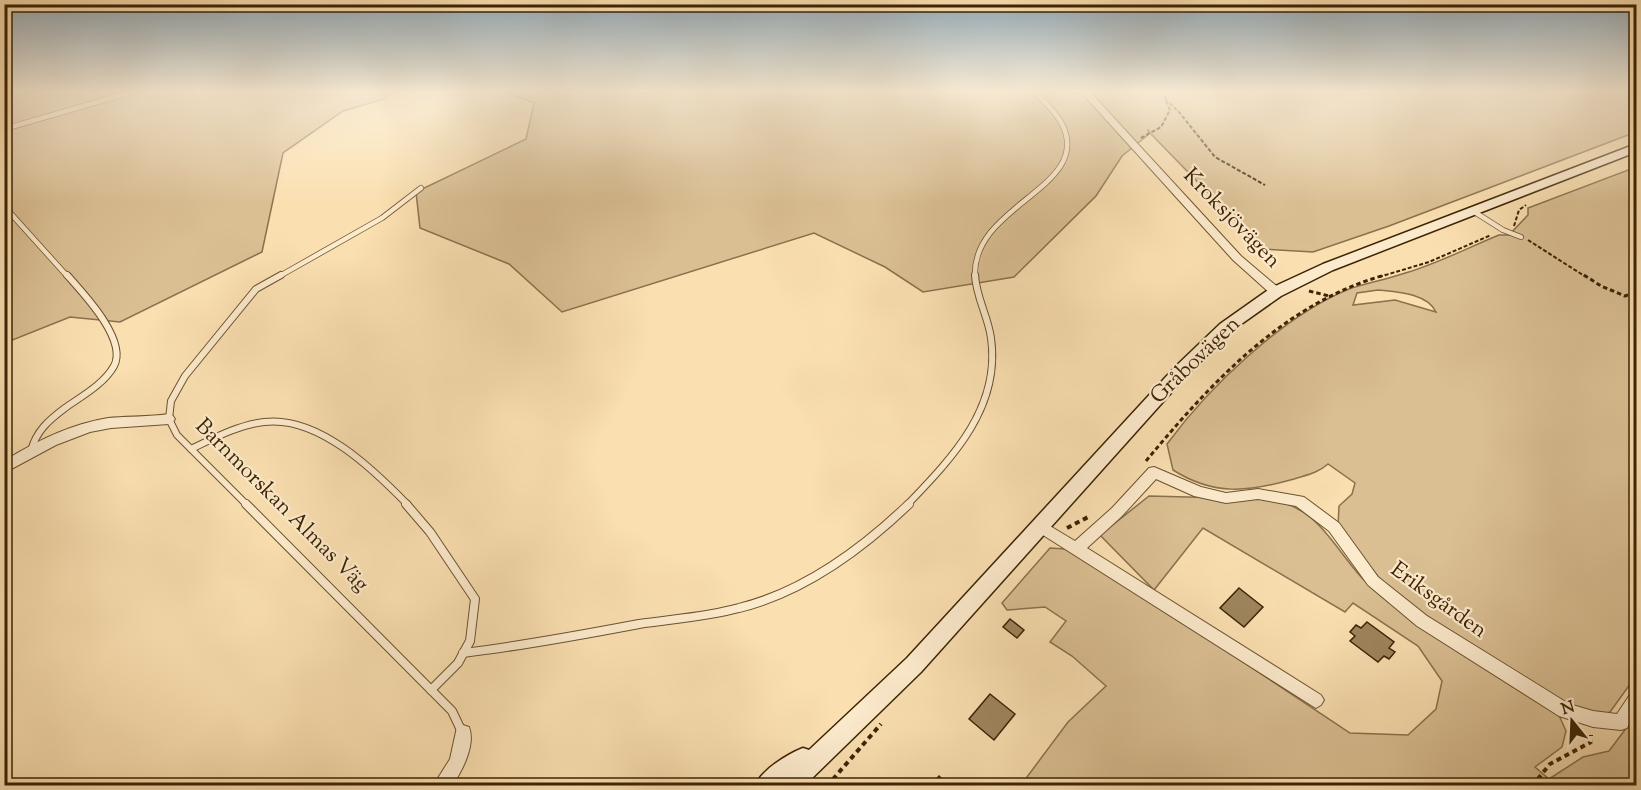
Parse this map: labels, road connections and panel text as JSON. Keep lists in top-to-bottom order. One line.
{"streets":{"main road":["Gråbovägen"],"street":["Kroksjövägen","Barnmorskan Almas Väg","Eriksgården"]},"crossings":[["Kroksjövägen","Gråbovägen"]],"north":"top"}
